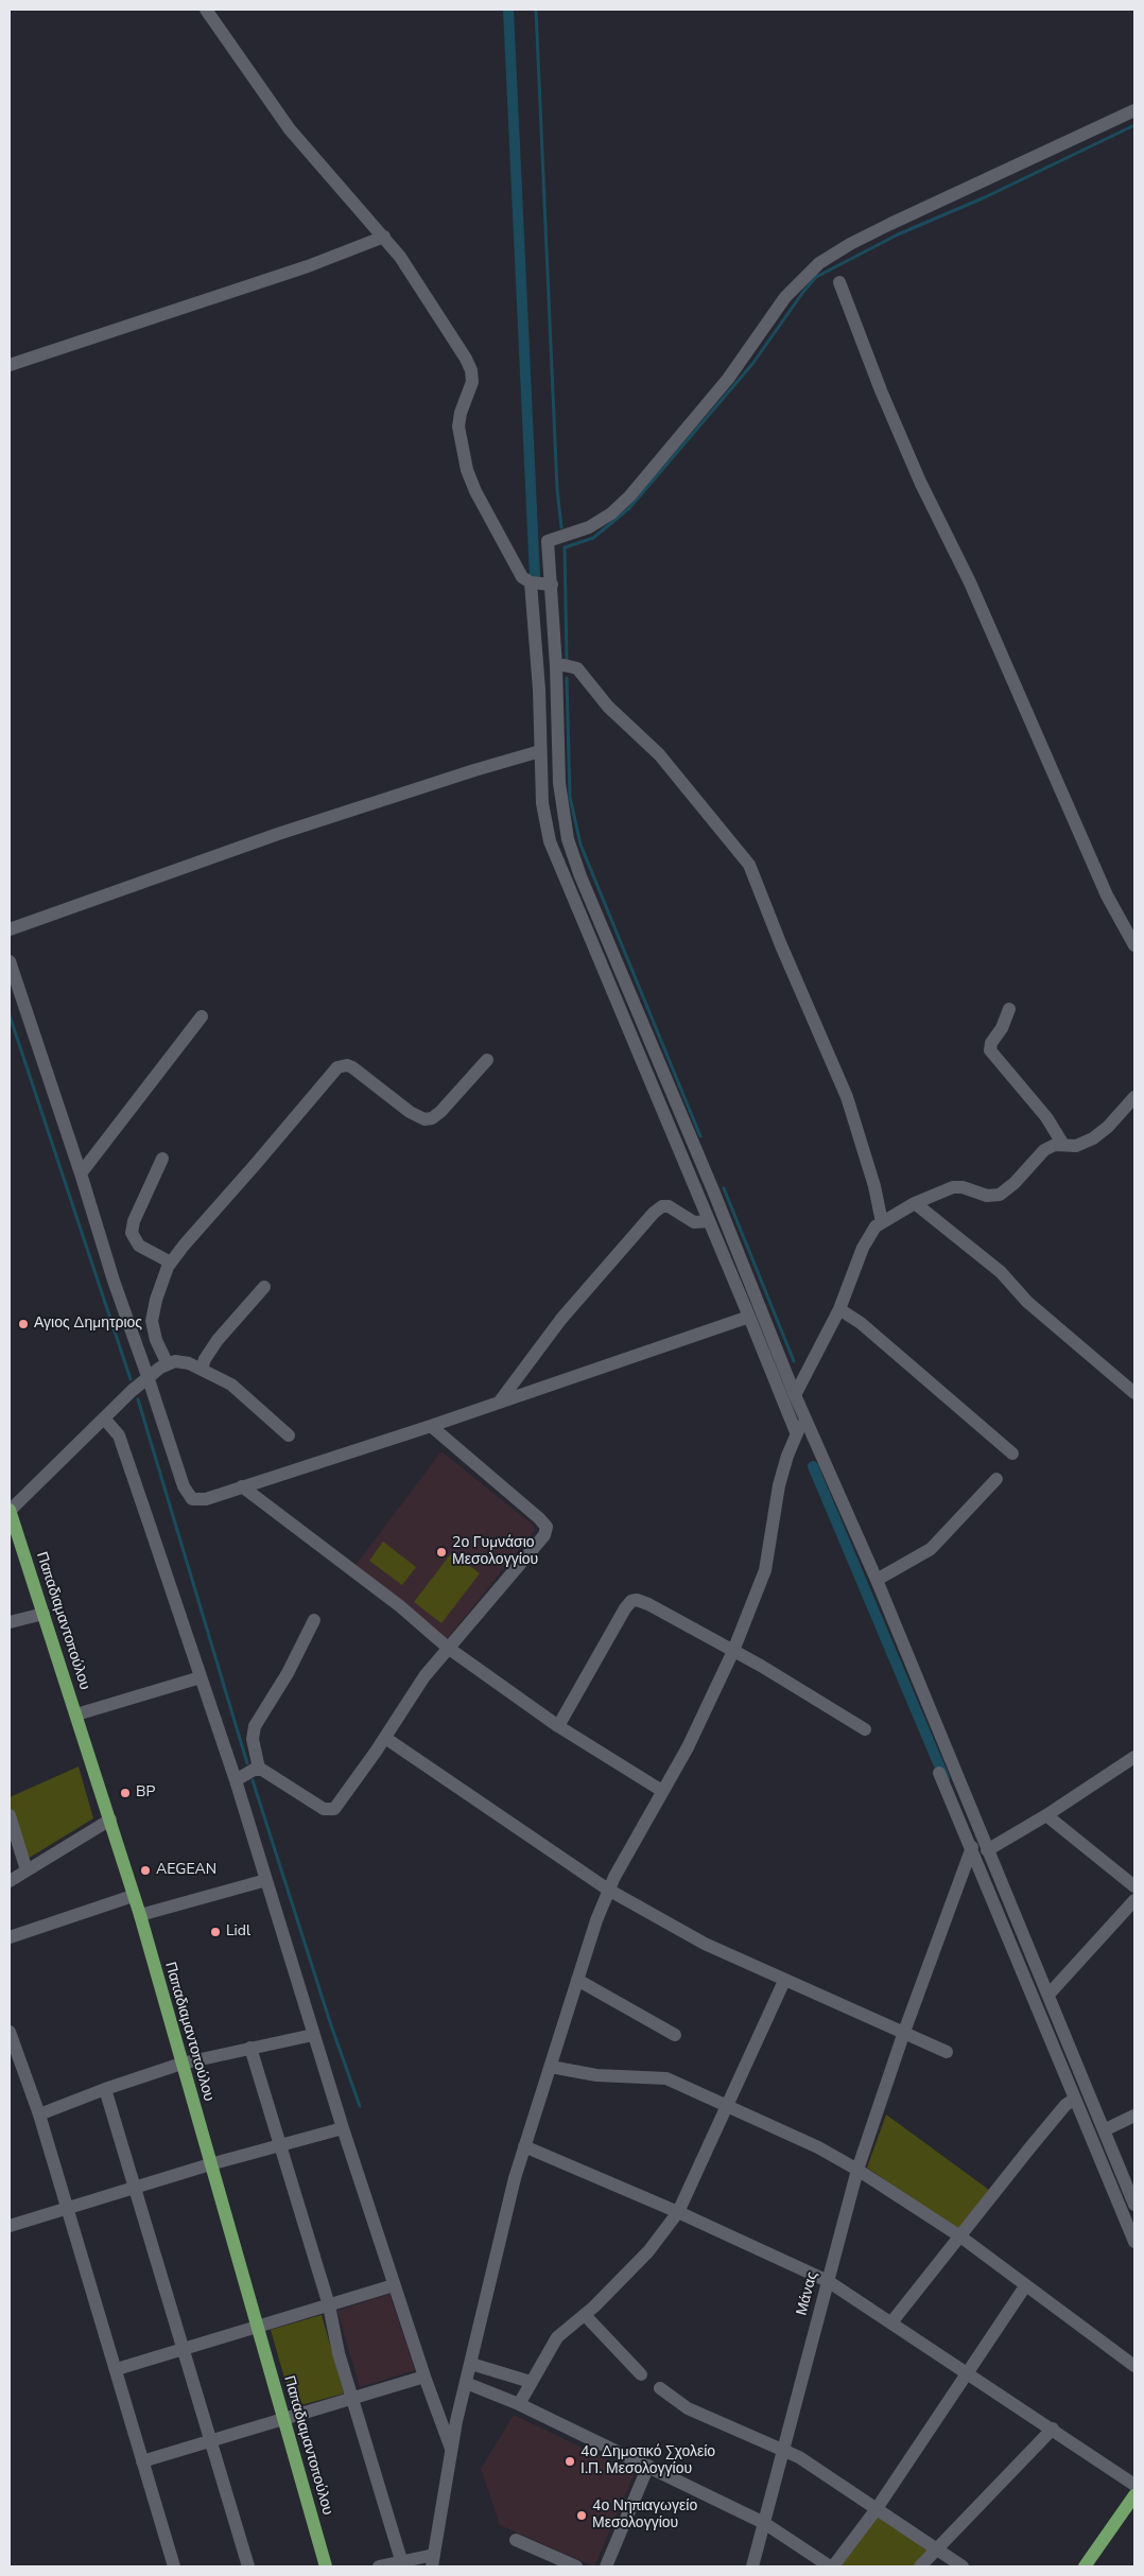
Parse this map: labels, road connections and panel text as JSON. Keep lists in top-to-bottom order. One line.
{"streets":{"main road":["Παπαδιαμαντοπούλου"],"street":["Μάνας"]},"places":["Αγιος Δημητριος","2ο Γυμνάσιο Μεσολογγίου","BP","AEGEAN","Lidl","4ο Δημοτικό Σχολείο Ι.Π. Μεσολογγίου","4ο Νηπιαγωγείο Μεσολογγίου"]}
